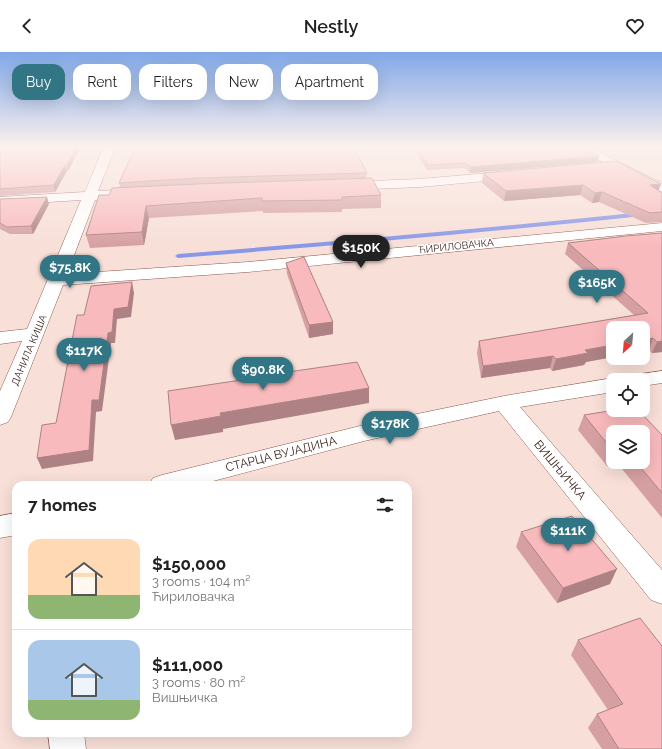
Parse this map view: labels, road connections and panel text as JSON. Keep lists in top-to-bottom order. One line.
{"streets":{"street":["ЋИРИЛОВАЧКА","ДАНИЛА КИША","СТАРЦА ВУЈАДИНА","ВИШЊИЧКА"]},"crossings":[["ЋИРИЛОВАЧКА","ДАНИЛА КИША"],["СТАРЦА ВУЈАДИНА","ВИШЊИЧКА"]],"north":"bottom left","page":{"header":"Nestly","chip":["Buy","Rent","Filters","New","Apartment"],"price":["$150K","$75.8K","$165K","$117K","$90.8K","$178K","$111K"],"heading":"7 homes","list":[{"name":"$150,000","note":"3 rooms · 104 m² · Ћириловачка"},{"name":"$111,000","note":"3 rooms · 80 m² · Вишњичка"}]}}
